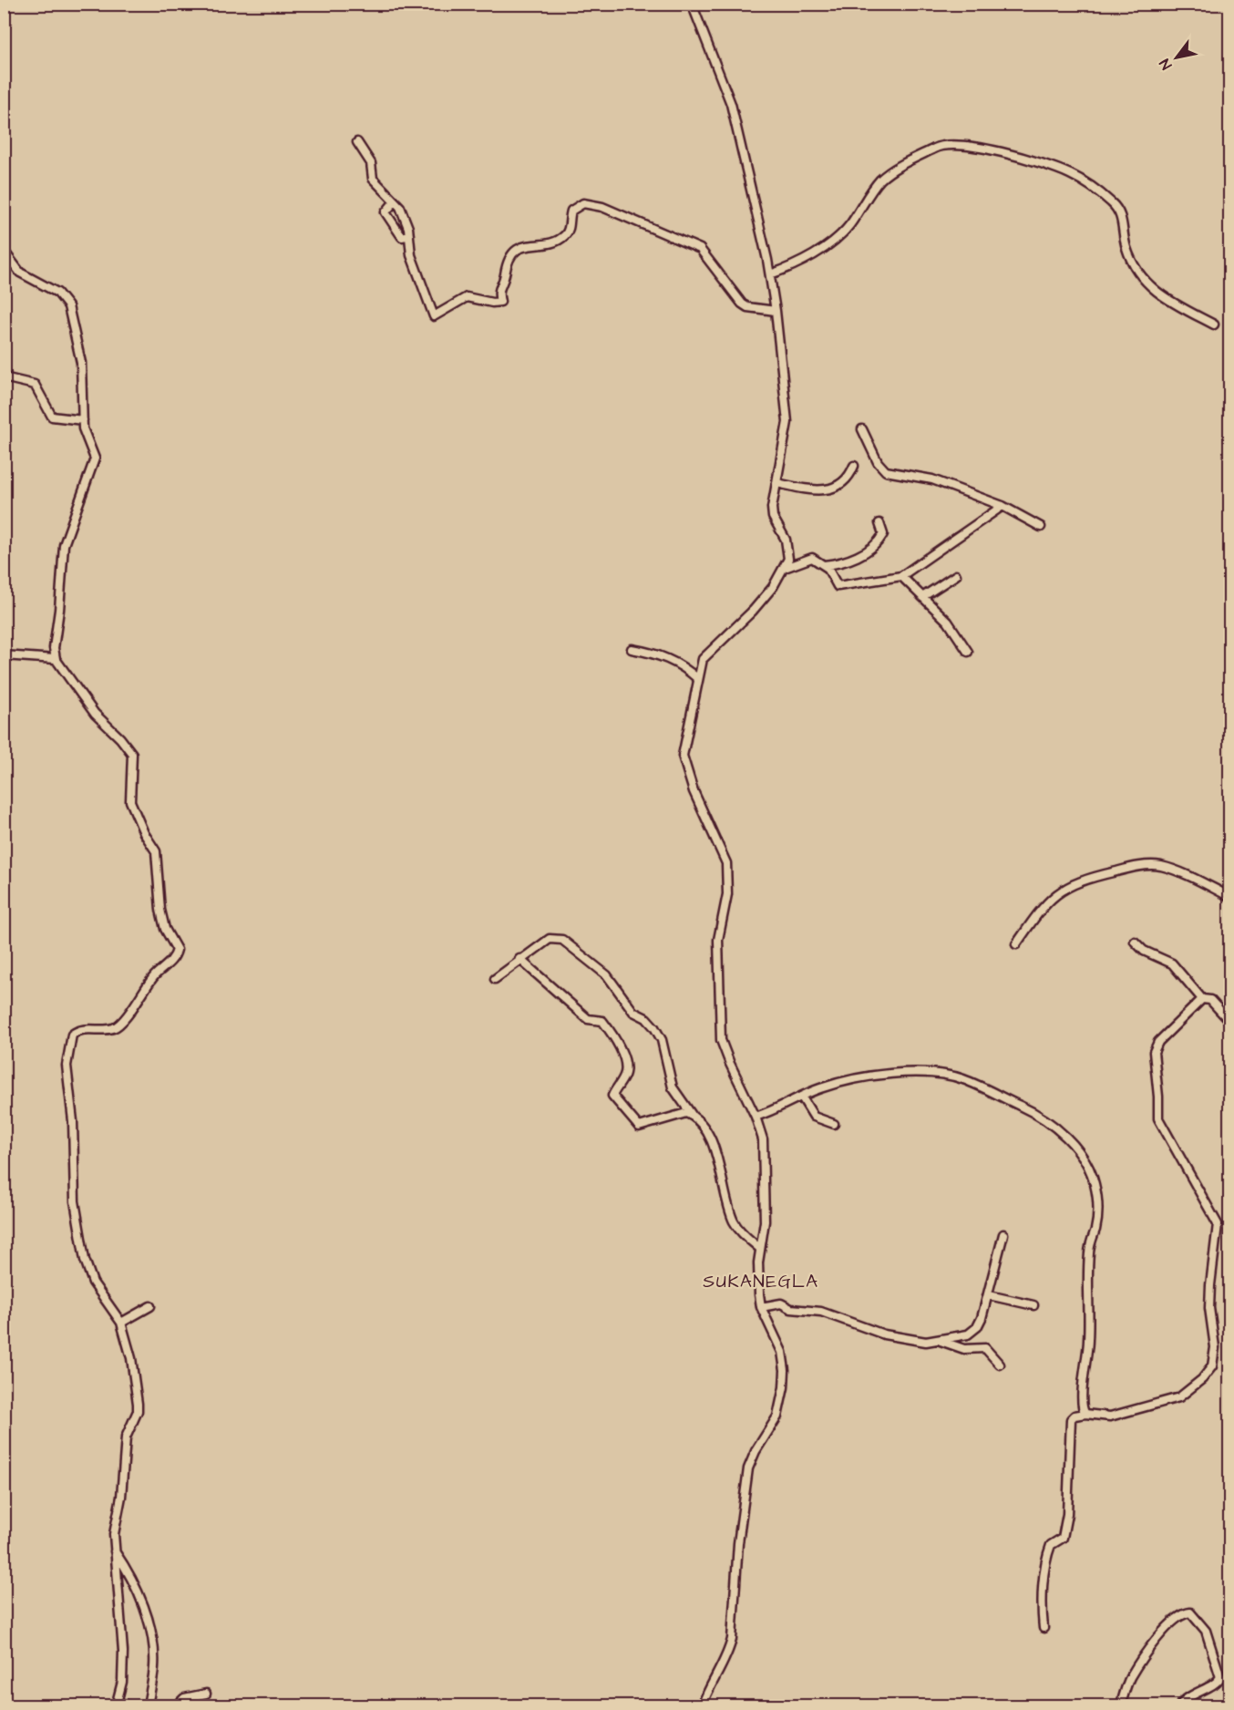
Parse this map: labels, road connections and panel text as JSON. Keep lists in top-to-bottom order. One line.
{"districts":["SUKANEGLA"],"north":"bottom left"}
